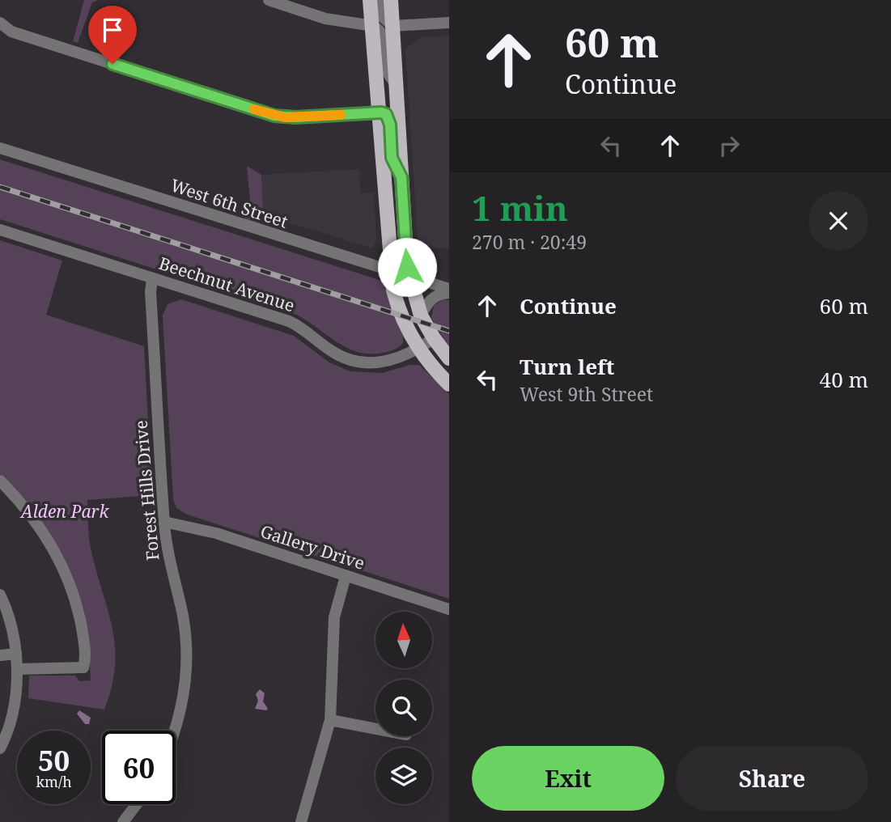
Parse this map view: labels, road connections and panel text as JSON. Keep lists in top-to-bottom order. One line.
{"streets":{"street":["West 6th Street","Beechnut Avenue","Forest Hills Drive","Gallery Drive"]},"crossings":[["Beechnut Avenue","Forest Hills Drive"],["Forest Hills Drive","Gallery Drive"]],"parks":["Alden Park"],"north":"top","page":{"turn":["60 m","Continue"],"heading":["1 min","270 m · 20:49"],"list":[{"name":"Continue","value":"60 m"},{"name":"Turn left","note":"West 9th Street","value":"40 m"}],"speed":"50 km/h","limit":"60","buttons":["Exit","Share"]}}
